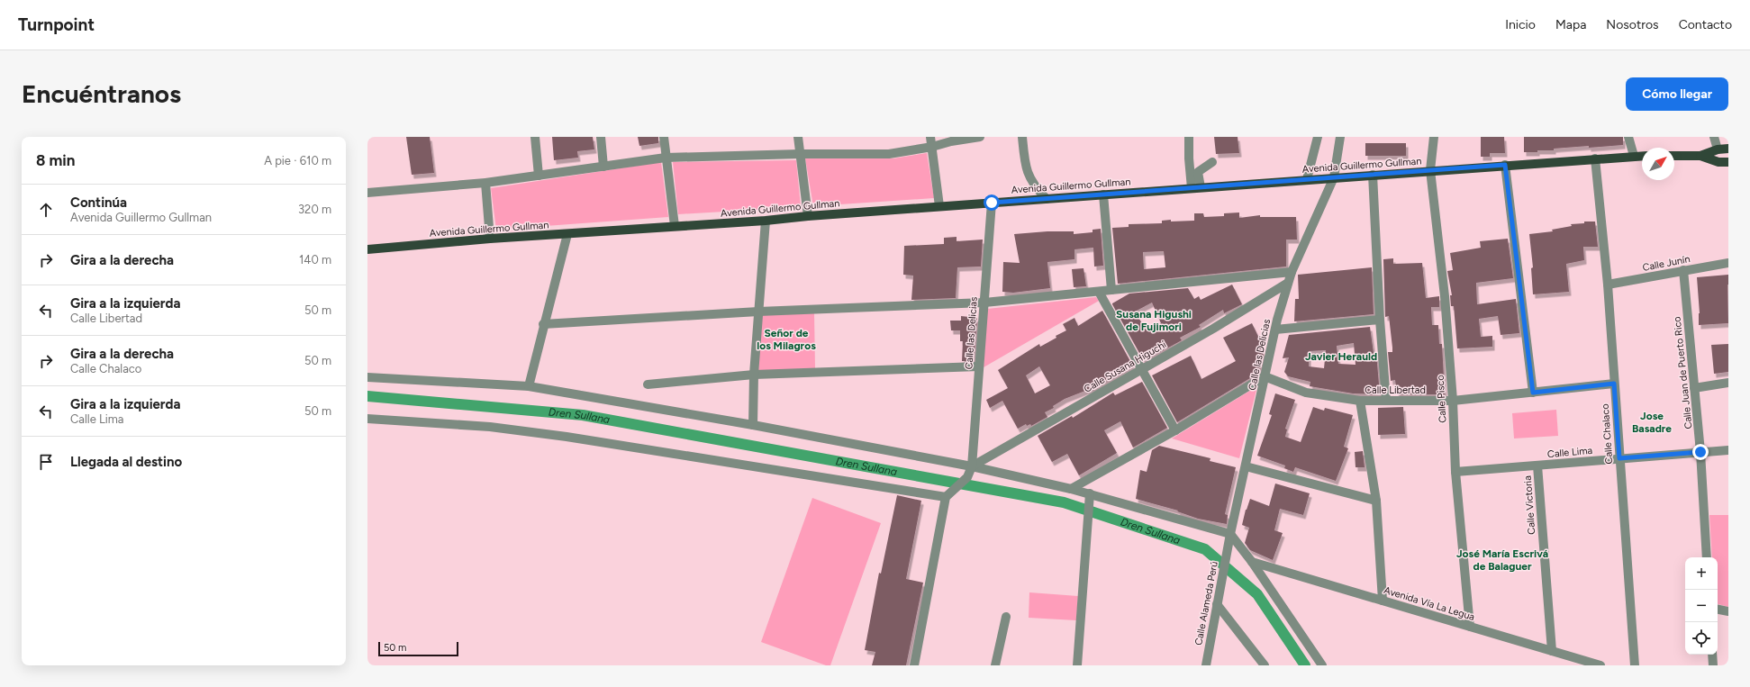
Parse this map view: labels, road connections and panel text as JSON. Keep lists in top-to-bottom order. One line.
{"streets":{"main road":["Avenida Guillermo Gullman"],"street":["Calle Junín","Calle las Delicias","Calle Susana Higuchi","Calle Juan de Puerto Rico","Calle Libertad","Calle Pisco","Calle Chalaco","Calle Lima","Calle Victoria","Calle Alameda Perú","Avenida Vía La Legua"]},"crossings":[["Avenida Guillermo Gullman","Calle las Delicias"],["Avenida Guillermo Gullman","Calle Pisco"],["Avenida Guillermo Gullman","Calle Chalaco"],["Calle Junín","Calle Juan de Puerto Rico"],["Calle Junín","Calle Chalaco"],["Calle las Delicias","Calle Susana Higuchi"],["Calle las Delicias","Calle Libertad"],["Calle las Delicias","Calle Alameda Perú"],["Calle Juan de Puerto Rico","Calle Lima"],["Calle Libertad","Calle Pisco"],["Calle Libertad","Calle Chalaco"],["Calle Pisco","Calle Lima"],["Calle Pisco","Avenida Vía La Legua"],["Calle Chalaco","Calle Lima"],["Calle Lima","Calle Victoria"],["Calle Victoria","Avenida Vía La Legua"]],"districts":["Susana Higushi de Fujimori","Señor de los Milagros","Javier Herauld","Jose Basadre","José María Escrivá de Balaguer"],"water":["Dren Sullana"],"scale_bar":"50 m","north":"top right","page":{"header":"Turnpoint","nav":["Inicio","Mapa","Nosotros","Contacto"],"buttons":"Cómo llegar","title":"Encuéntranos","heading":["8 min","A pie · 610 m"],"list":[["Continúa","Avenida Guillermo Gullman","320 m"],["Gira a la derecha","140 m"],["Gira a la izquierda","Calle Libertad","50 m"],["Gira a la derecha","Calle Chalaco","50 m"],["Gira a la izquierda","Calle Lima","50 m"],"Llegada al destino"],"map_buttons":["+","−"],"scale":"50 m"}}
